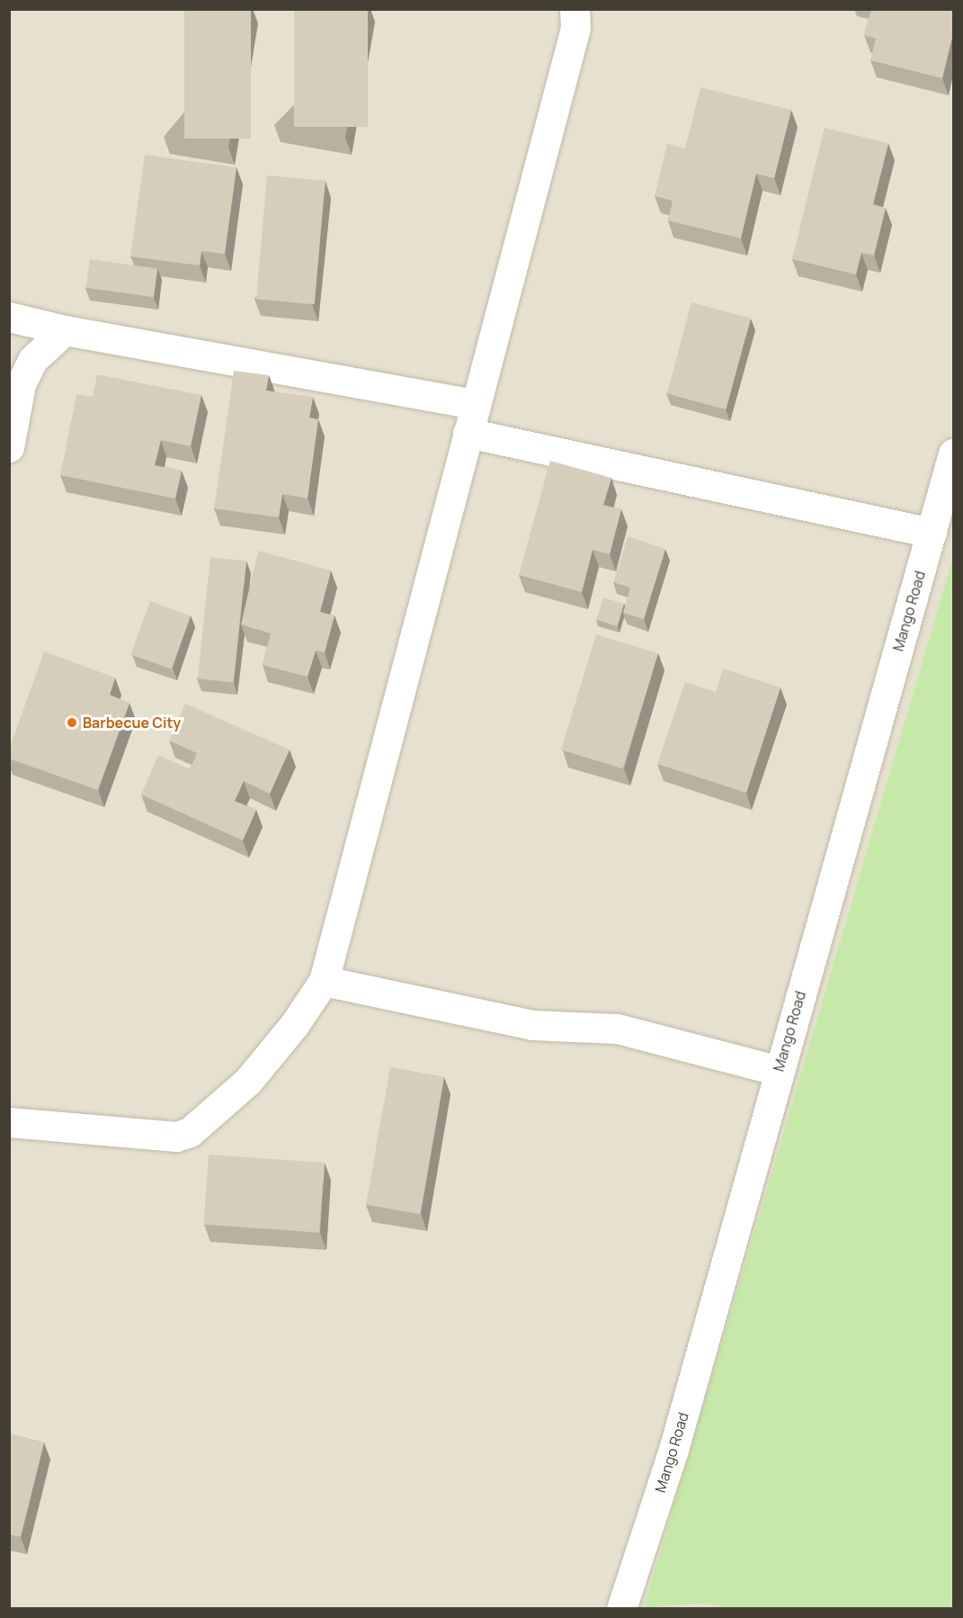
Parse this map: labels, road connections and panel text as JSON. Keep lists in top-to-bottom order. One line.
{"streets":{"street":["Mango Road"]},"places":["Barbecue City"]}
